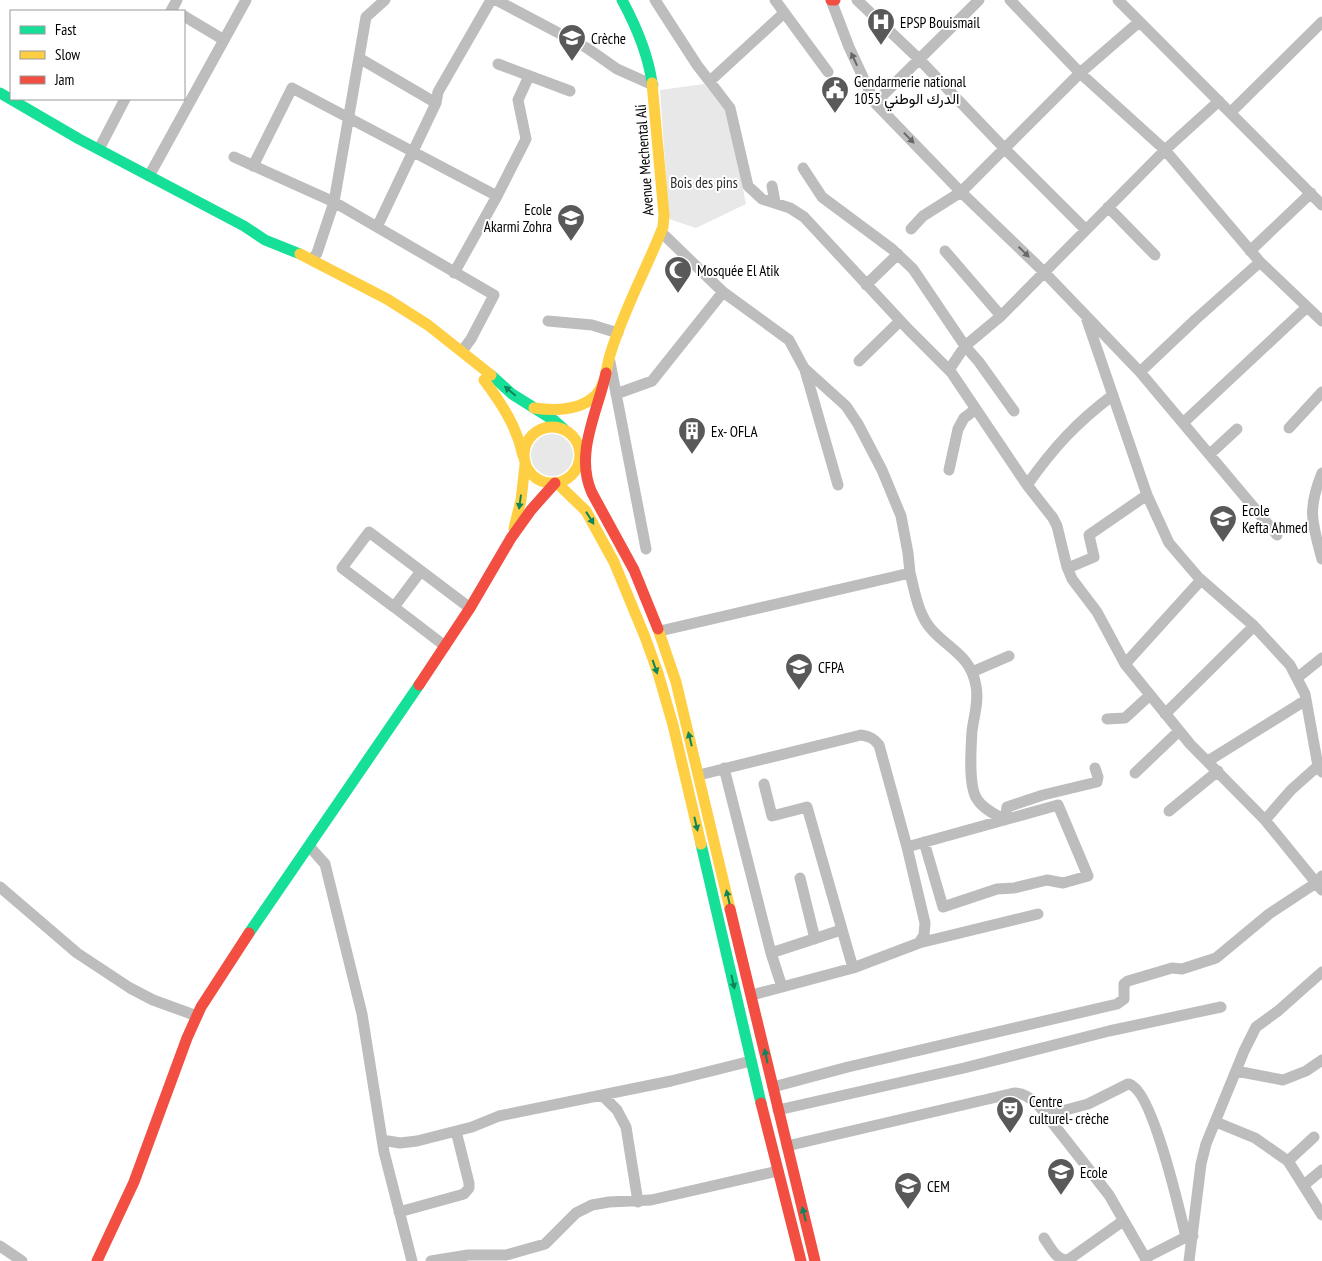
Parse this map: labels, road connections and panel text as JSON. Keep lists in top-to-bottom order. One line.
{"streets":{"main road":["Avenue Mechental Ali"]},"parks":["Bois des pins"],"places":{"hospital":["EPSP Bouismail"],"school or university":["Crèche","Ecole Akarmi Zohra","Ecole Kefta Ahmed","CFPA","Ecole","CEM"],"public building":["Gendarmerie national 1055 الدرك الوطني"],"mosque":["Mosquée El Atik"],"building":["Ex- OFLA"],"theatre":["Centre culturel- crèche"]},"legend":["Fast","Slow","Jam"]}
